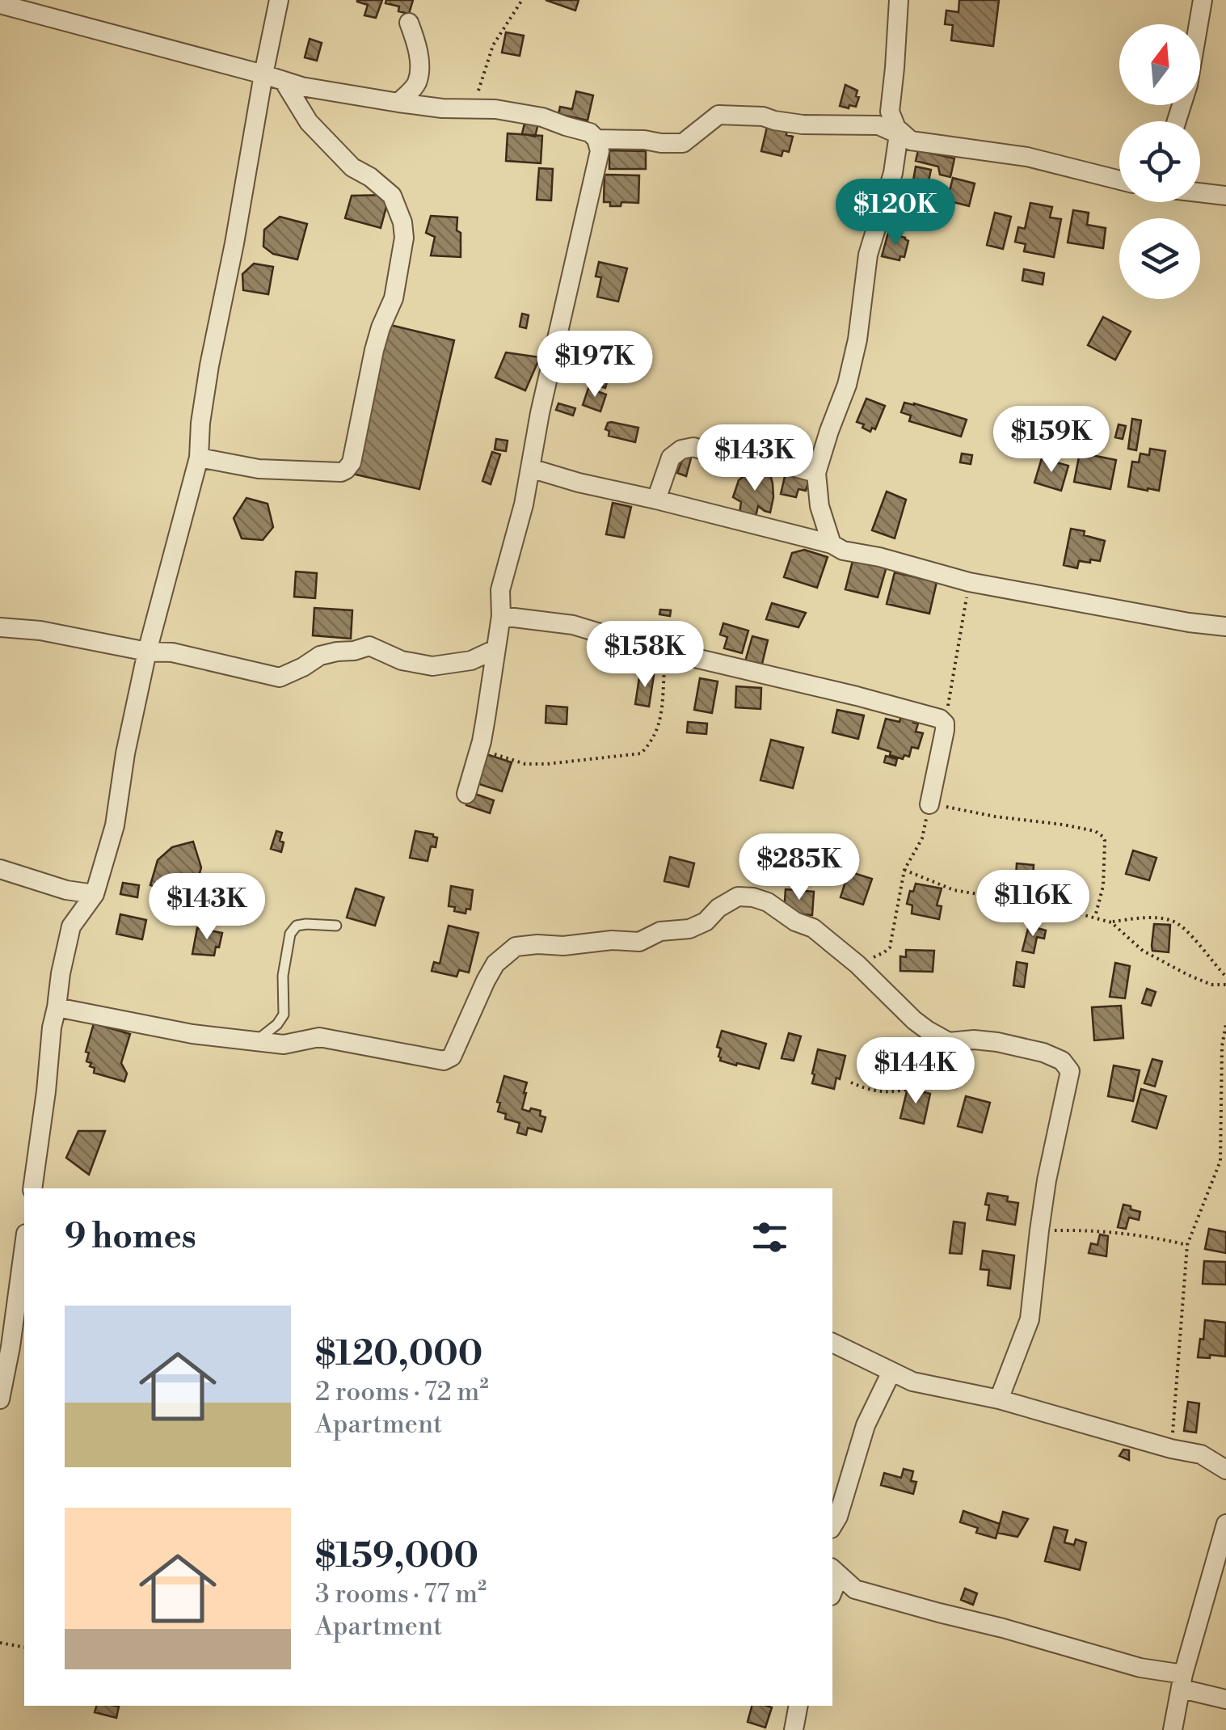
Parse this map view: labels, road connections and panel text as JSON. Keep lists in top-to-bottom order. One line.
{"north":"top","page":{"price":["$120K","$197K","$159K","$143K","$158K","$285K","$116K","$143K","$144K"],"heading":"9 homes","list":[{"name":"$120,000","note":"2 rooms · 72 m² · Apartment"},{"name":"$159,000","note":"3 rooms · 77 m² · Apartment"}]}}
